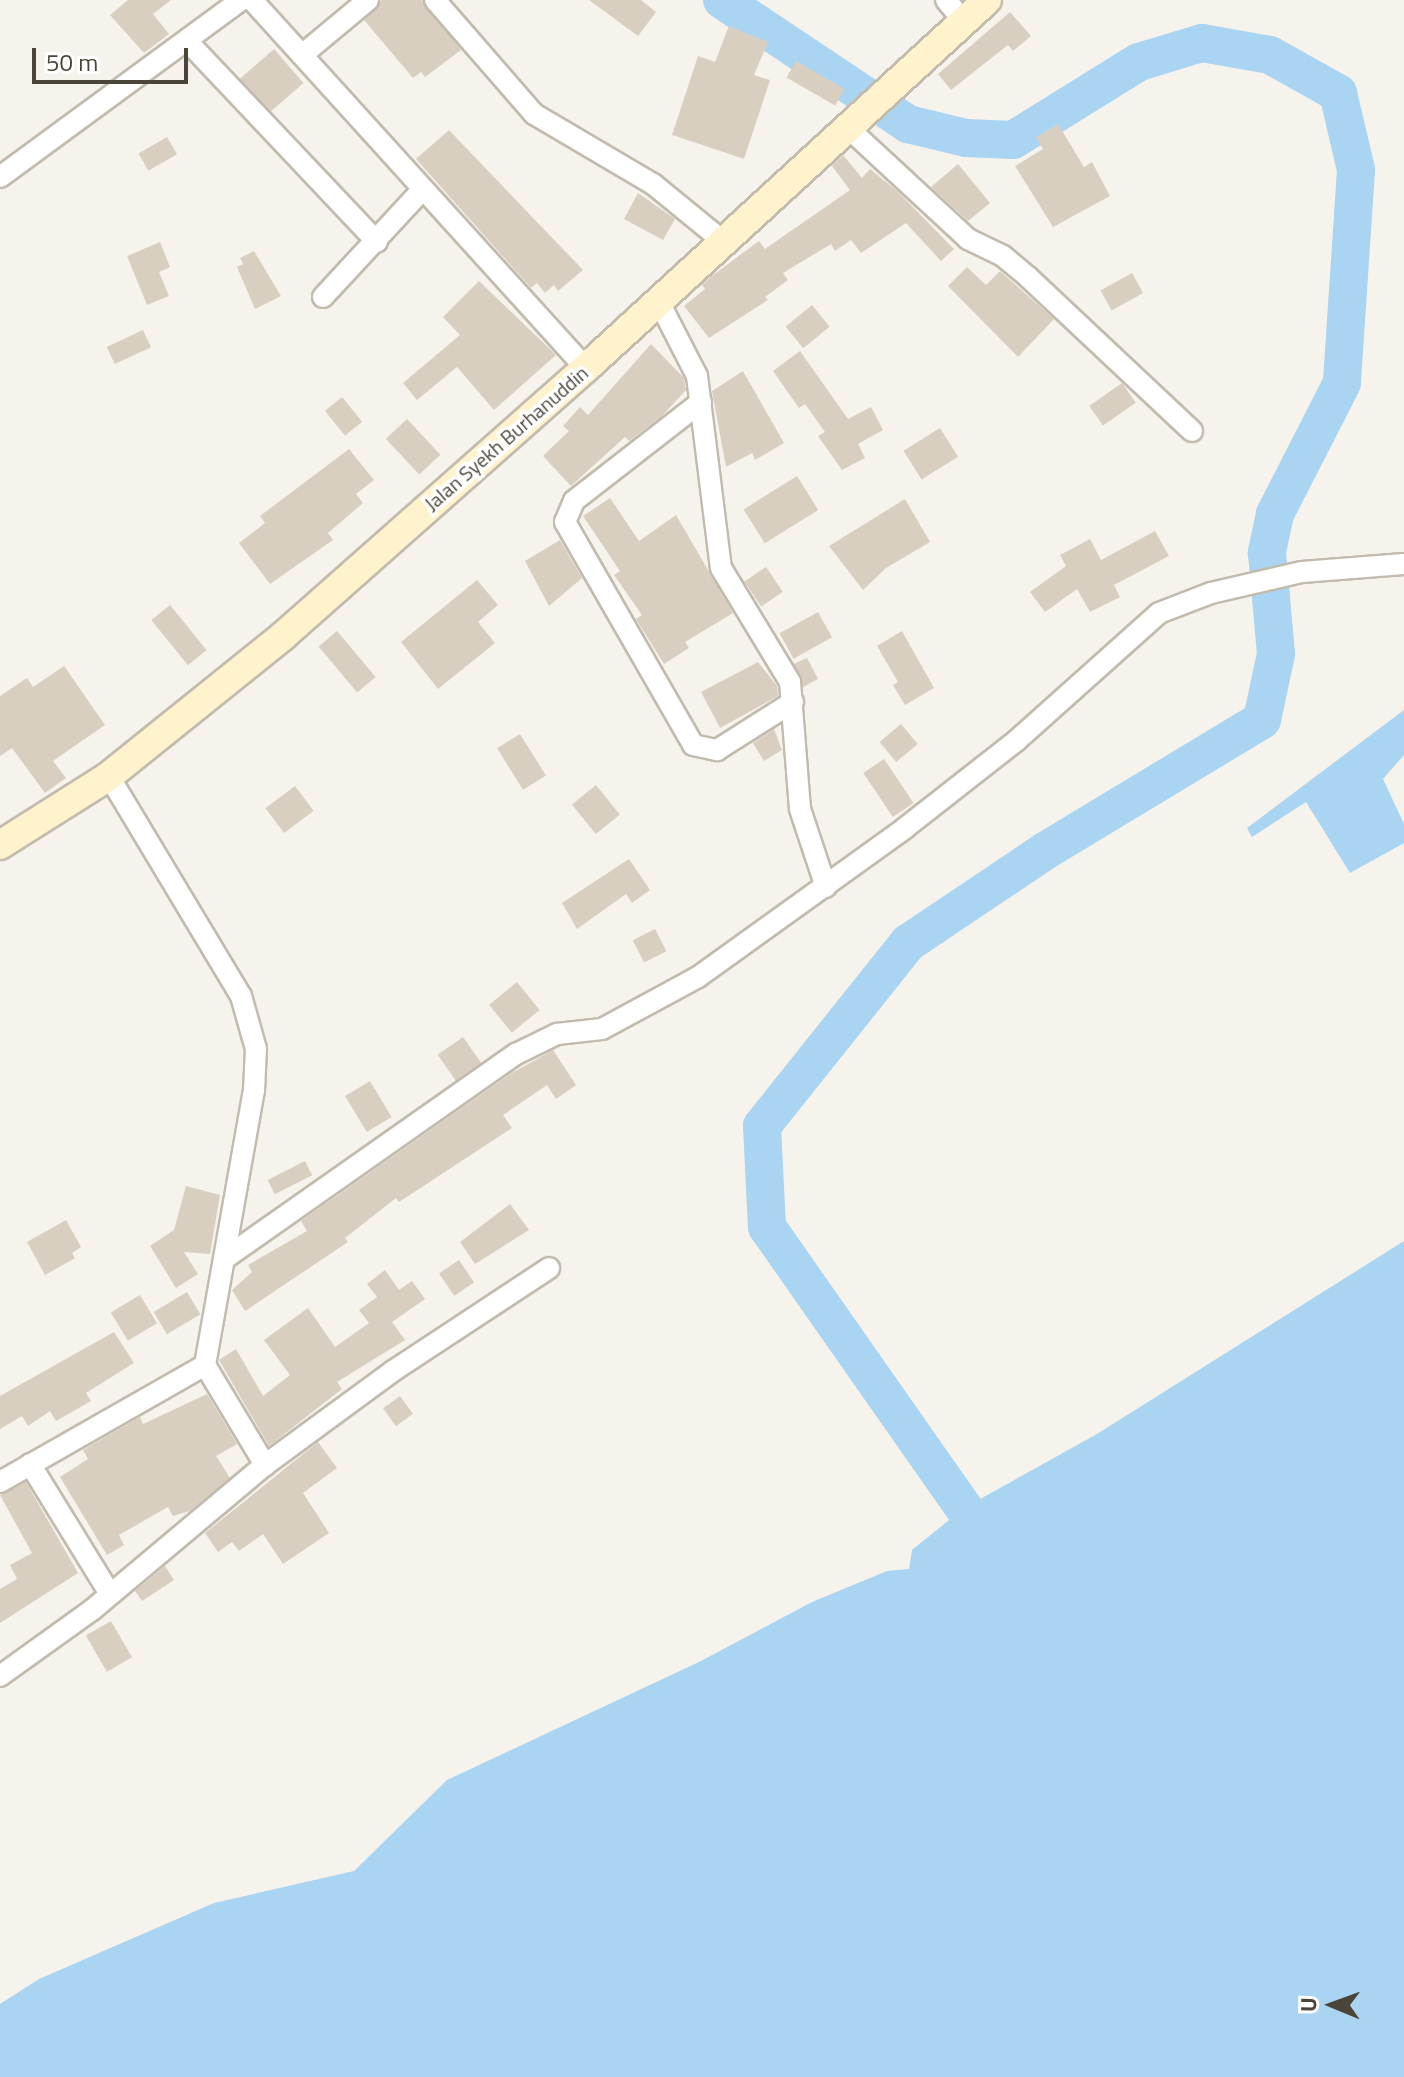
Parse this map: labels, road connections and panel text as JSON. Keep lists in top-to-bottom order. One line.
{"streets":{"main road":["Jalan Syekh Burhanuddin"]},"scale_bar":"50 m","north":"left"}
